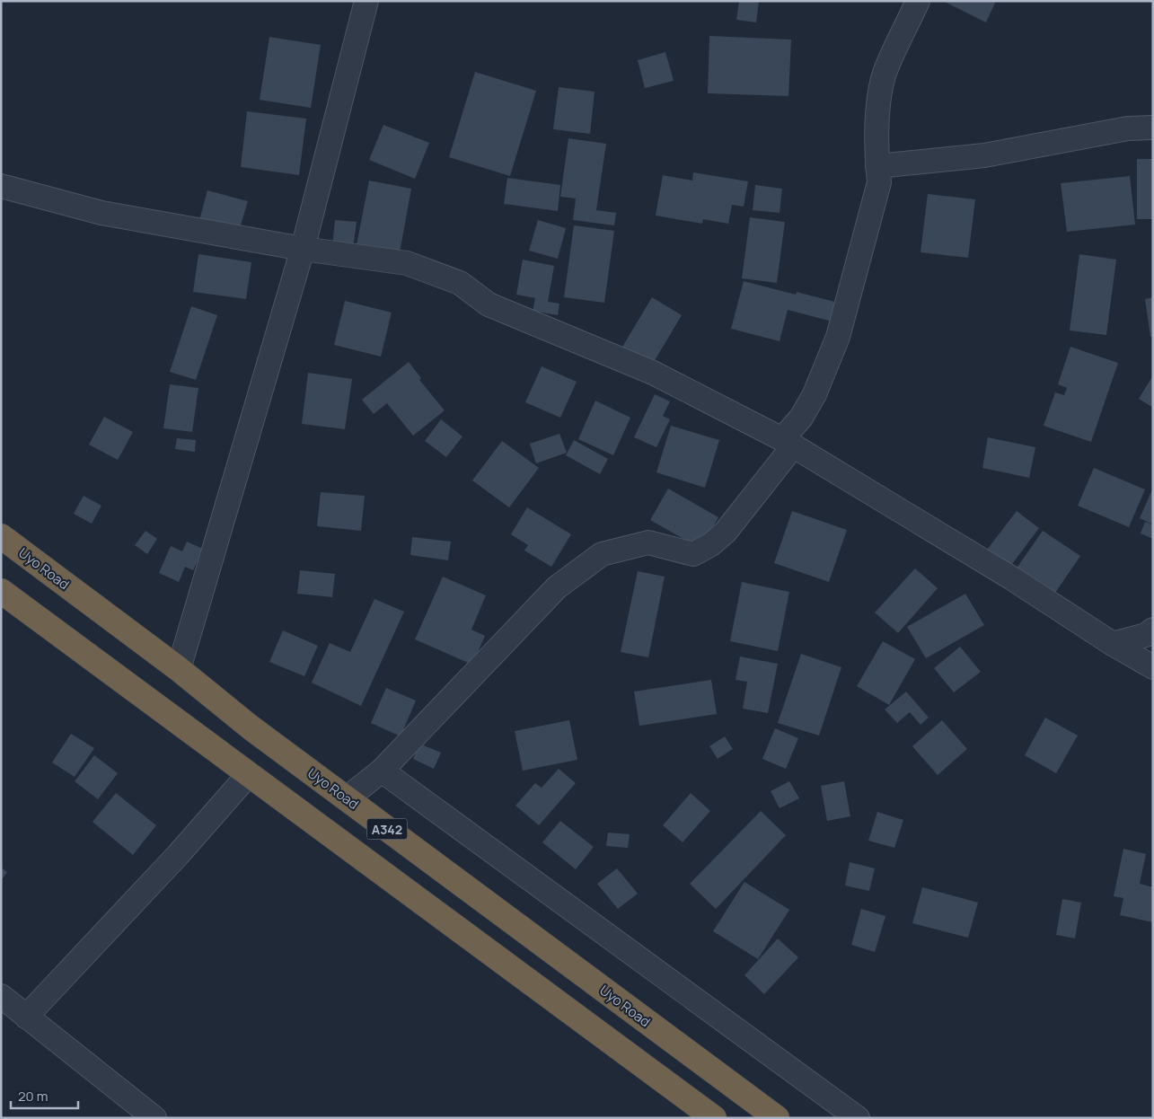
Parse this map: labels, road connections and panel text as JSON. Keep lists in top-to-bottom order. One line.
{"streets":{"highway":["Uyo Road","A342"]},"scale_bar":"20 m"}
